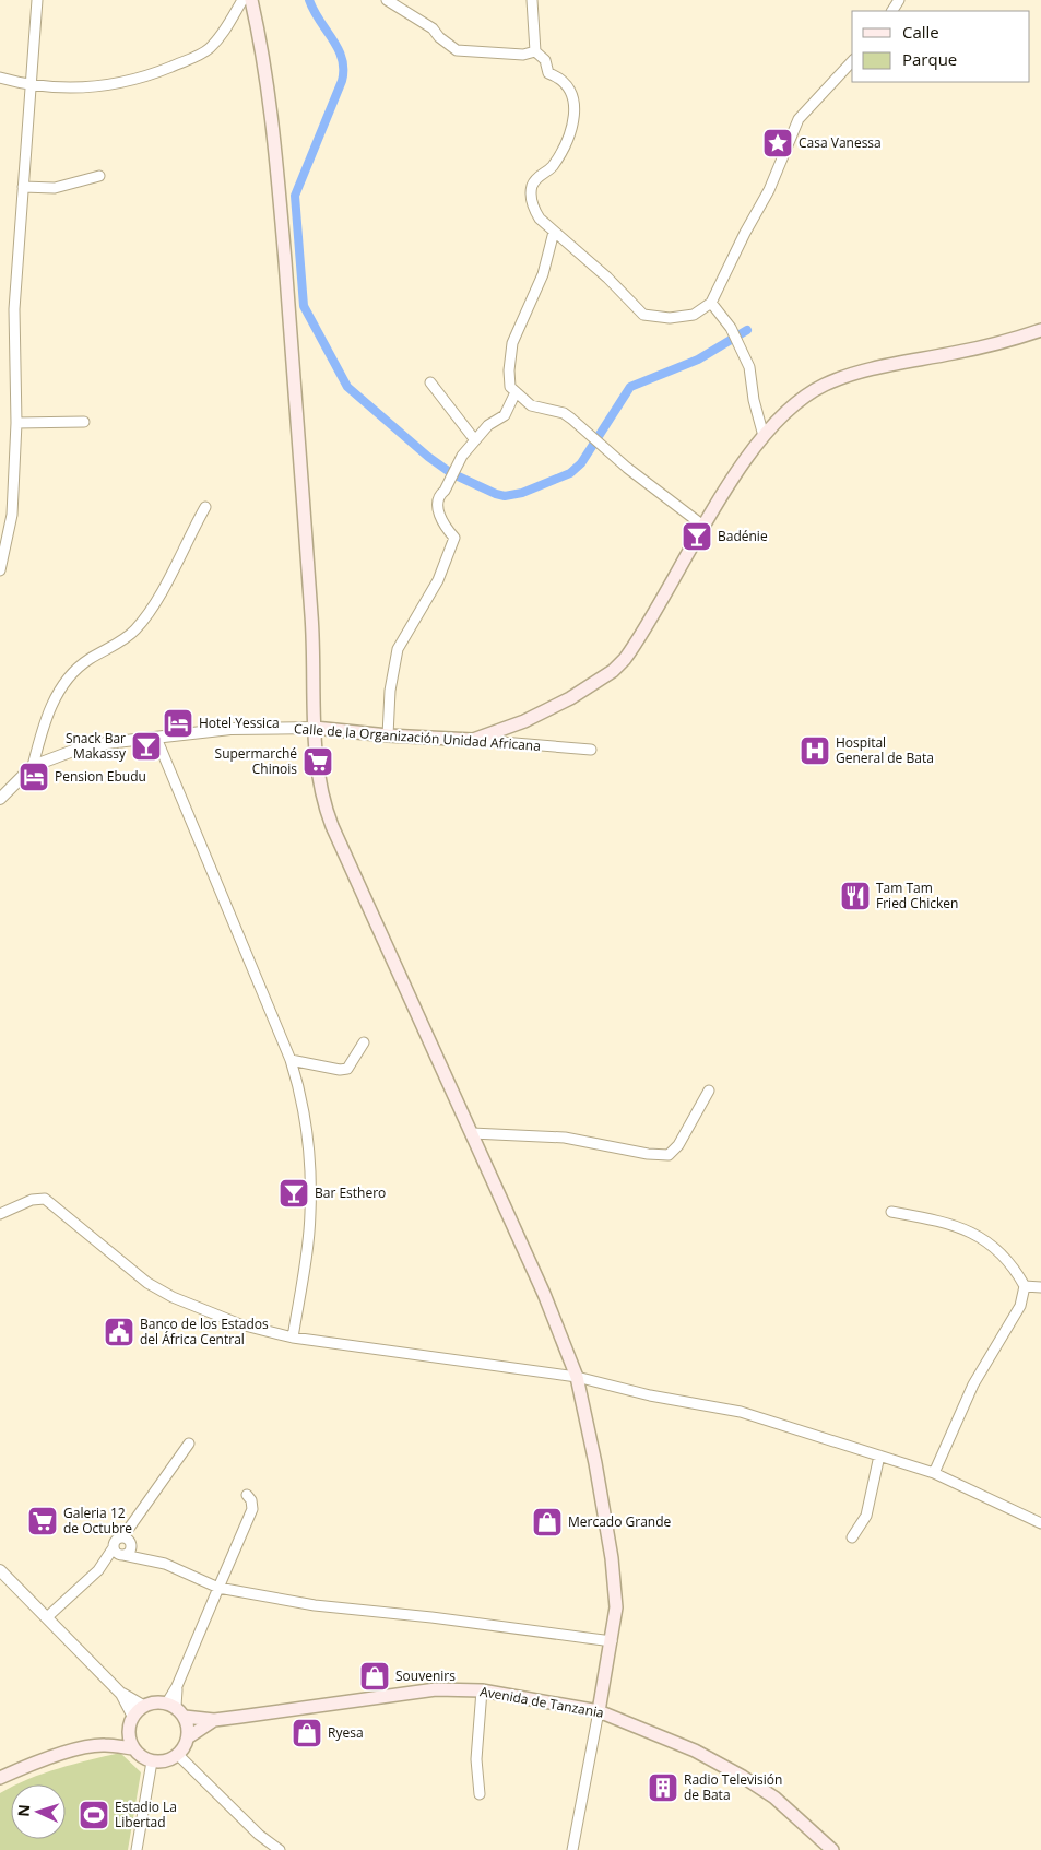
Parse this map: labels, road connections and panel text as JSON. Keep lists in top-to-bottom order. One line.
{"streets":{"main road":["Calle de la Organización Unidad Africana","Avenida de Tanzania"]},"places":{"place":["Casa Vanessa"],"bar":["Badénie","Snack Bar Makassy","Bar Esthero"],"hotel":["Hotel Yessica","Pension Ebudu"],"hospital":["Hospital General de Bata"],"supermarket":["Supermarché Chinois","Galeria 12 de Octubre"],"restaurant":["Tam Tam Fried Chicken"],"public building":["Banco de los Estados del África Central"],"shop":["Mercado Grande","Souvenirs","Ryesa"],"building":["Radio Televisión de Bata"],"sports":["Estadio La Libertad"]},"legend":["Calle","Parque"],"north":"left"}
